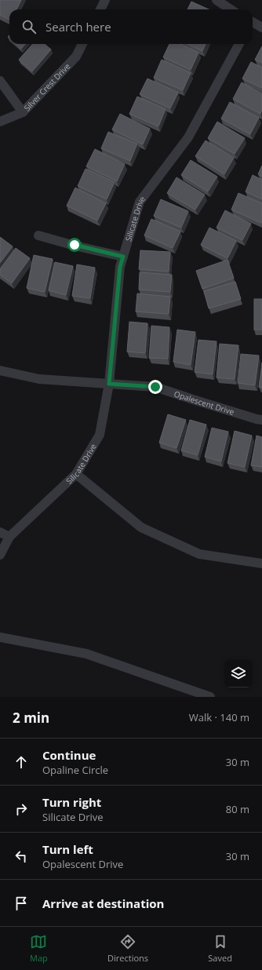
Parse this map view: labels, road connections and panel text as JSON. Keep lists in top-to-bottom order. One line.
{"streets":{"street":["Silver Crest Drive","Silicate Drive","Opalescent Drive"]},"crossings":[["Silicate Drive","Opalescent Drive"]],"page":{"search":"Search here","heading":["2 min","Walk · 140 m"],"list":[["Continue","Opaline Circle","30 m"],["Turn right","Silicate Drive","80 m"],["Turn left","Opalescent Drive","30 m"],"Arrive at destination"],"nav":["Map","Directions","Saved"]}}
